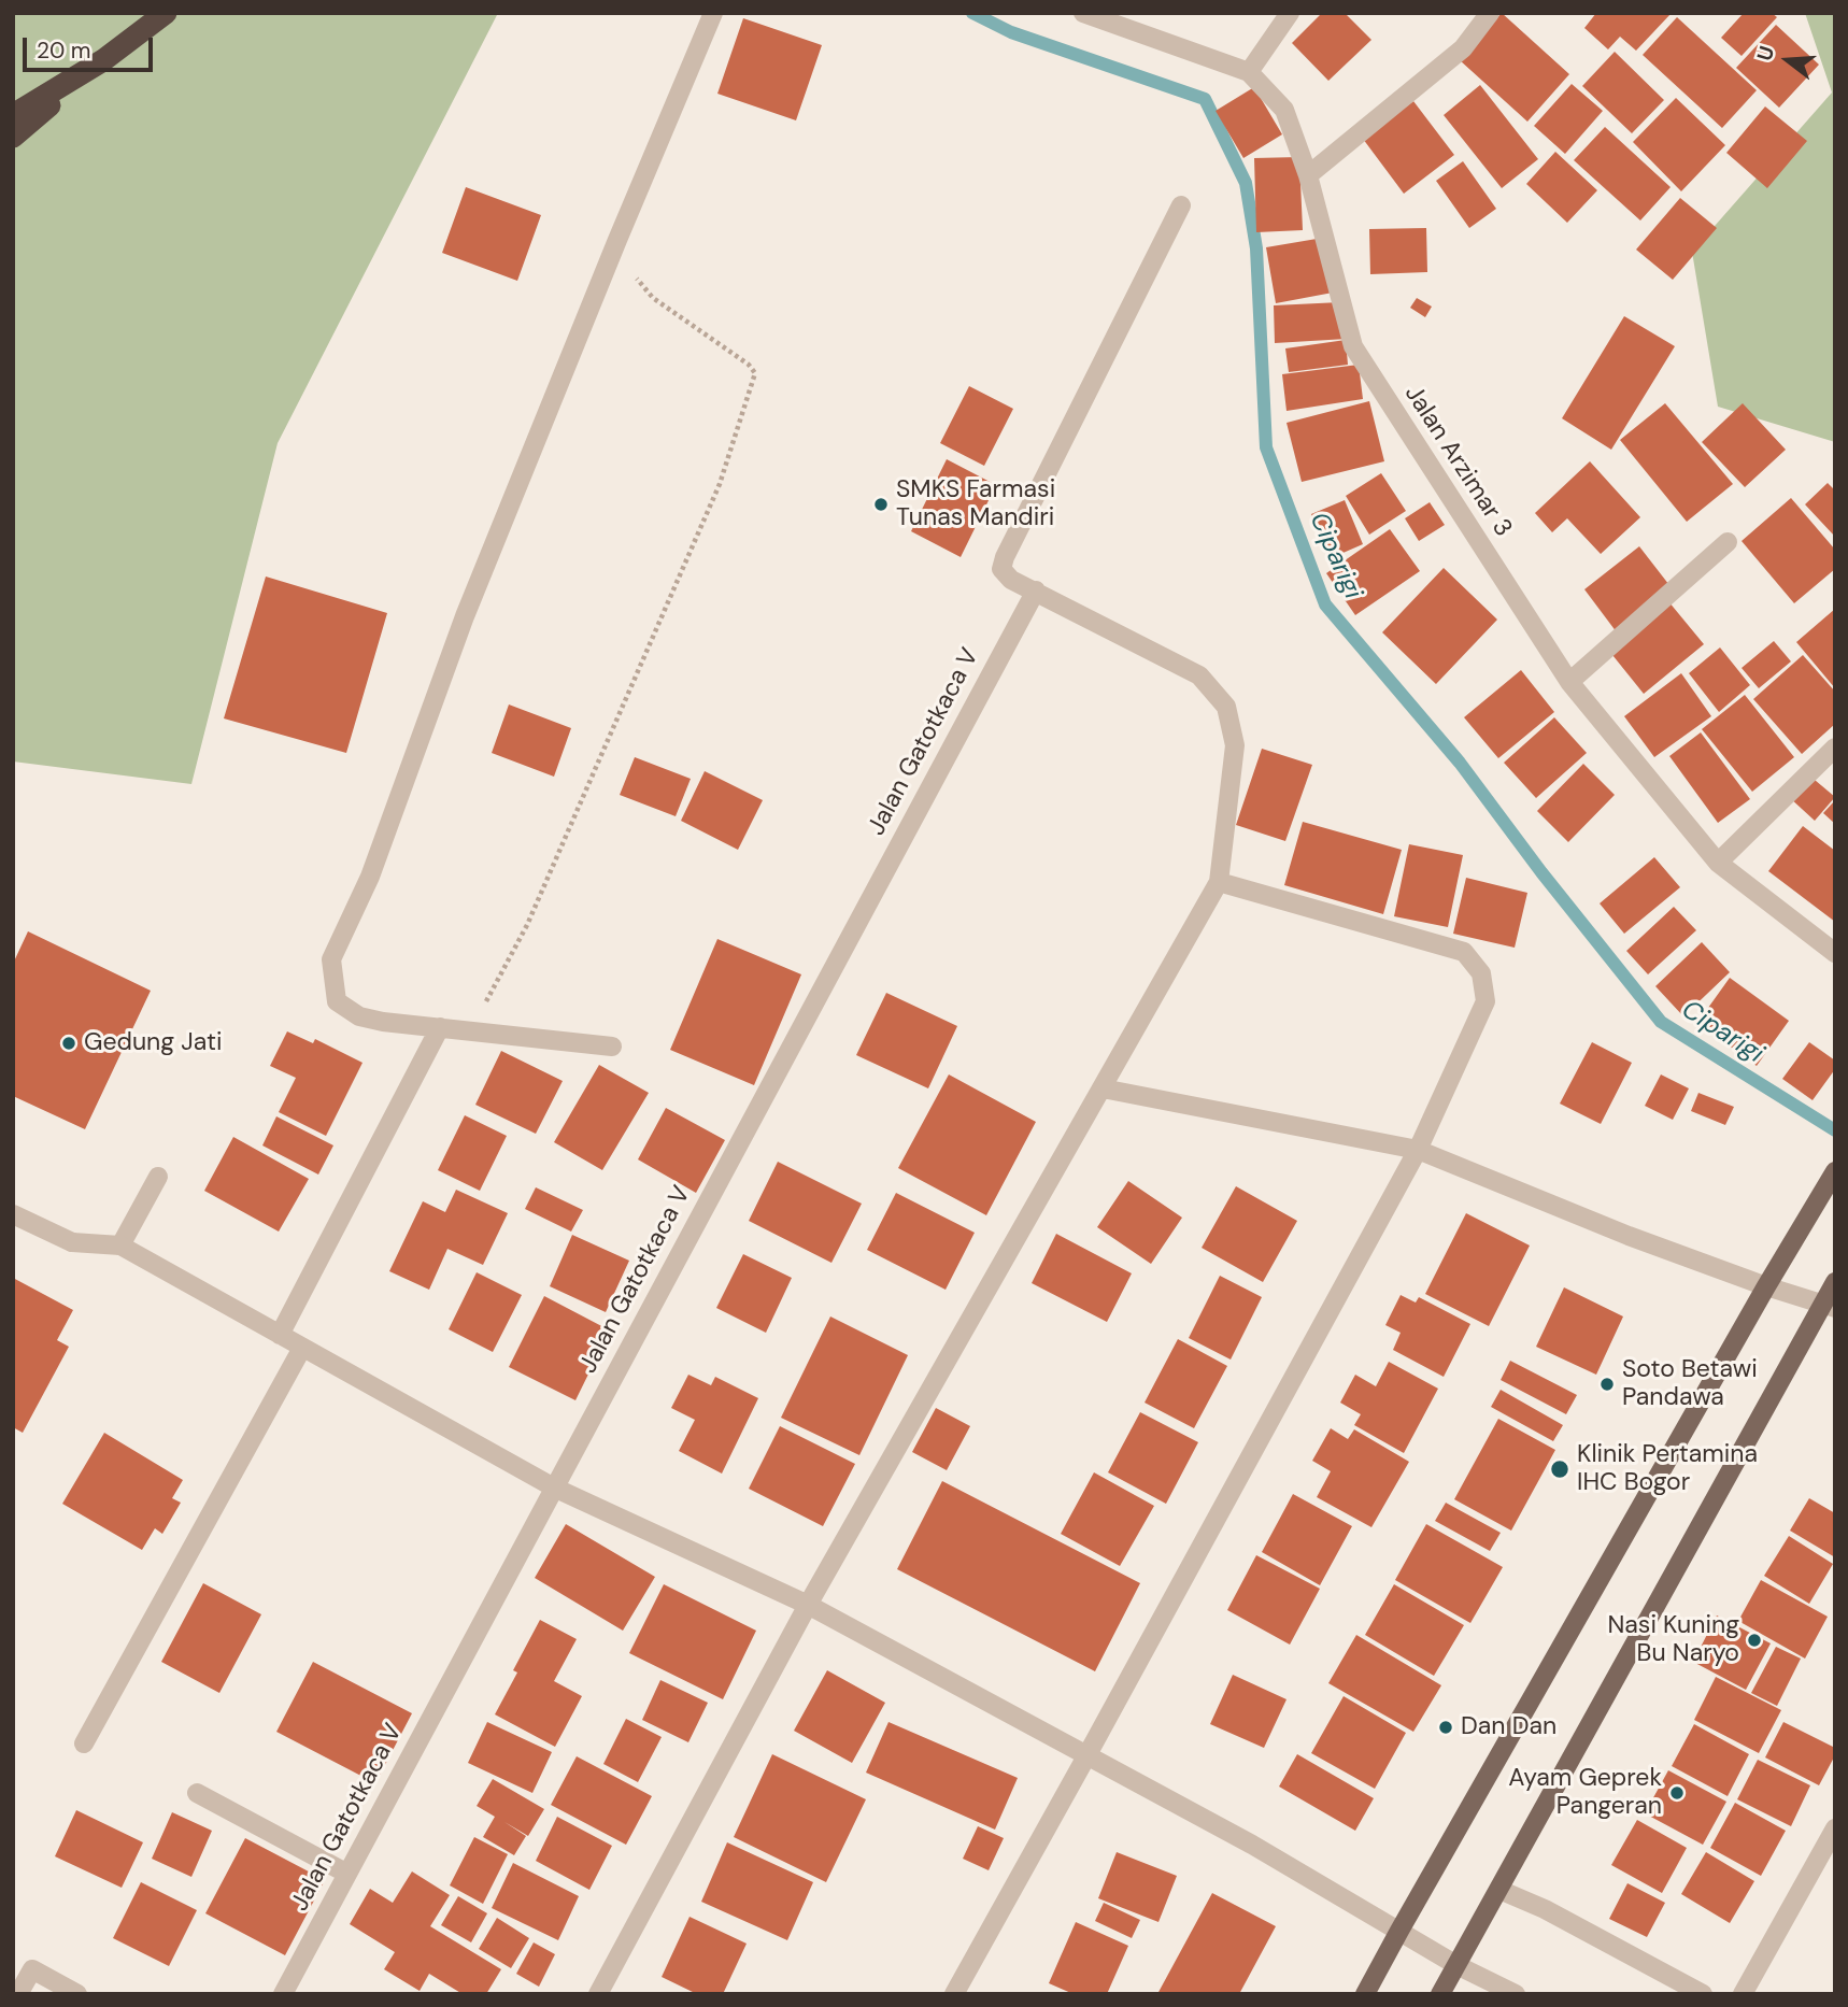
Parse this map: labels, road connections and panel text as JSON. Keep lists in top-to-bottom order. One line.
{"streets":{"street":["Jalan Arzimar 3","Jalan Gatotkaca V"]},"water":["Ciparigi"],"places":["SMKS Farmasi Tunas Mandiri","Gedung Jati","Soto Betawi Pandawa","Klinik Pertamina IHC Bogor","Nasi Kuning Bu Naryo","Dan Dan","Ayam Geprek Pangeran"],"scale_bar":"20 m","north":"left"}
